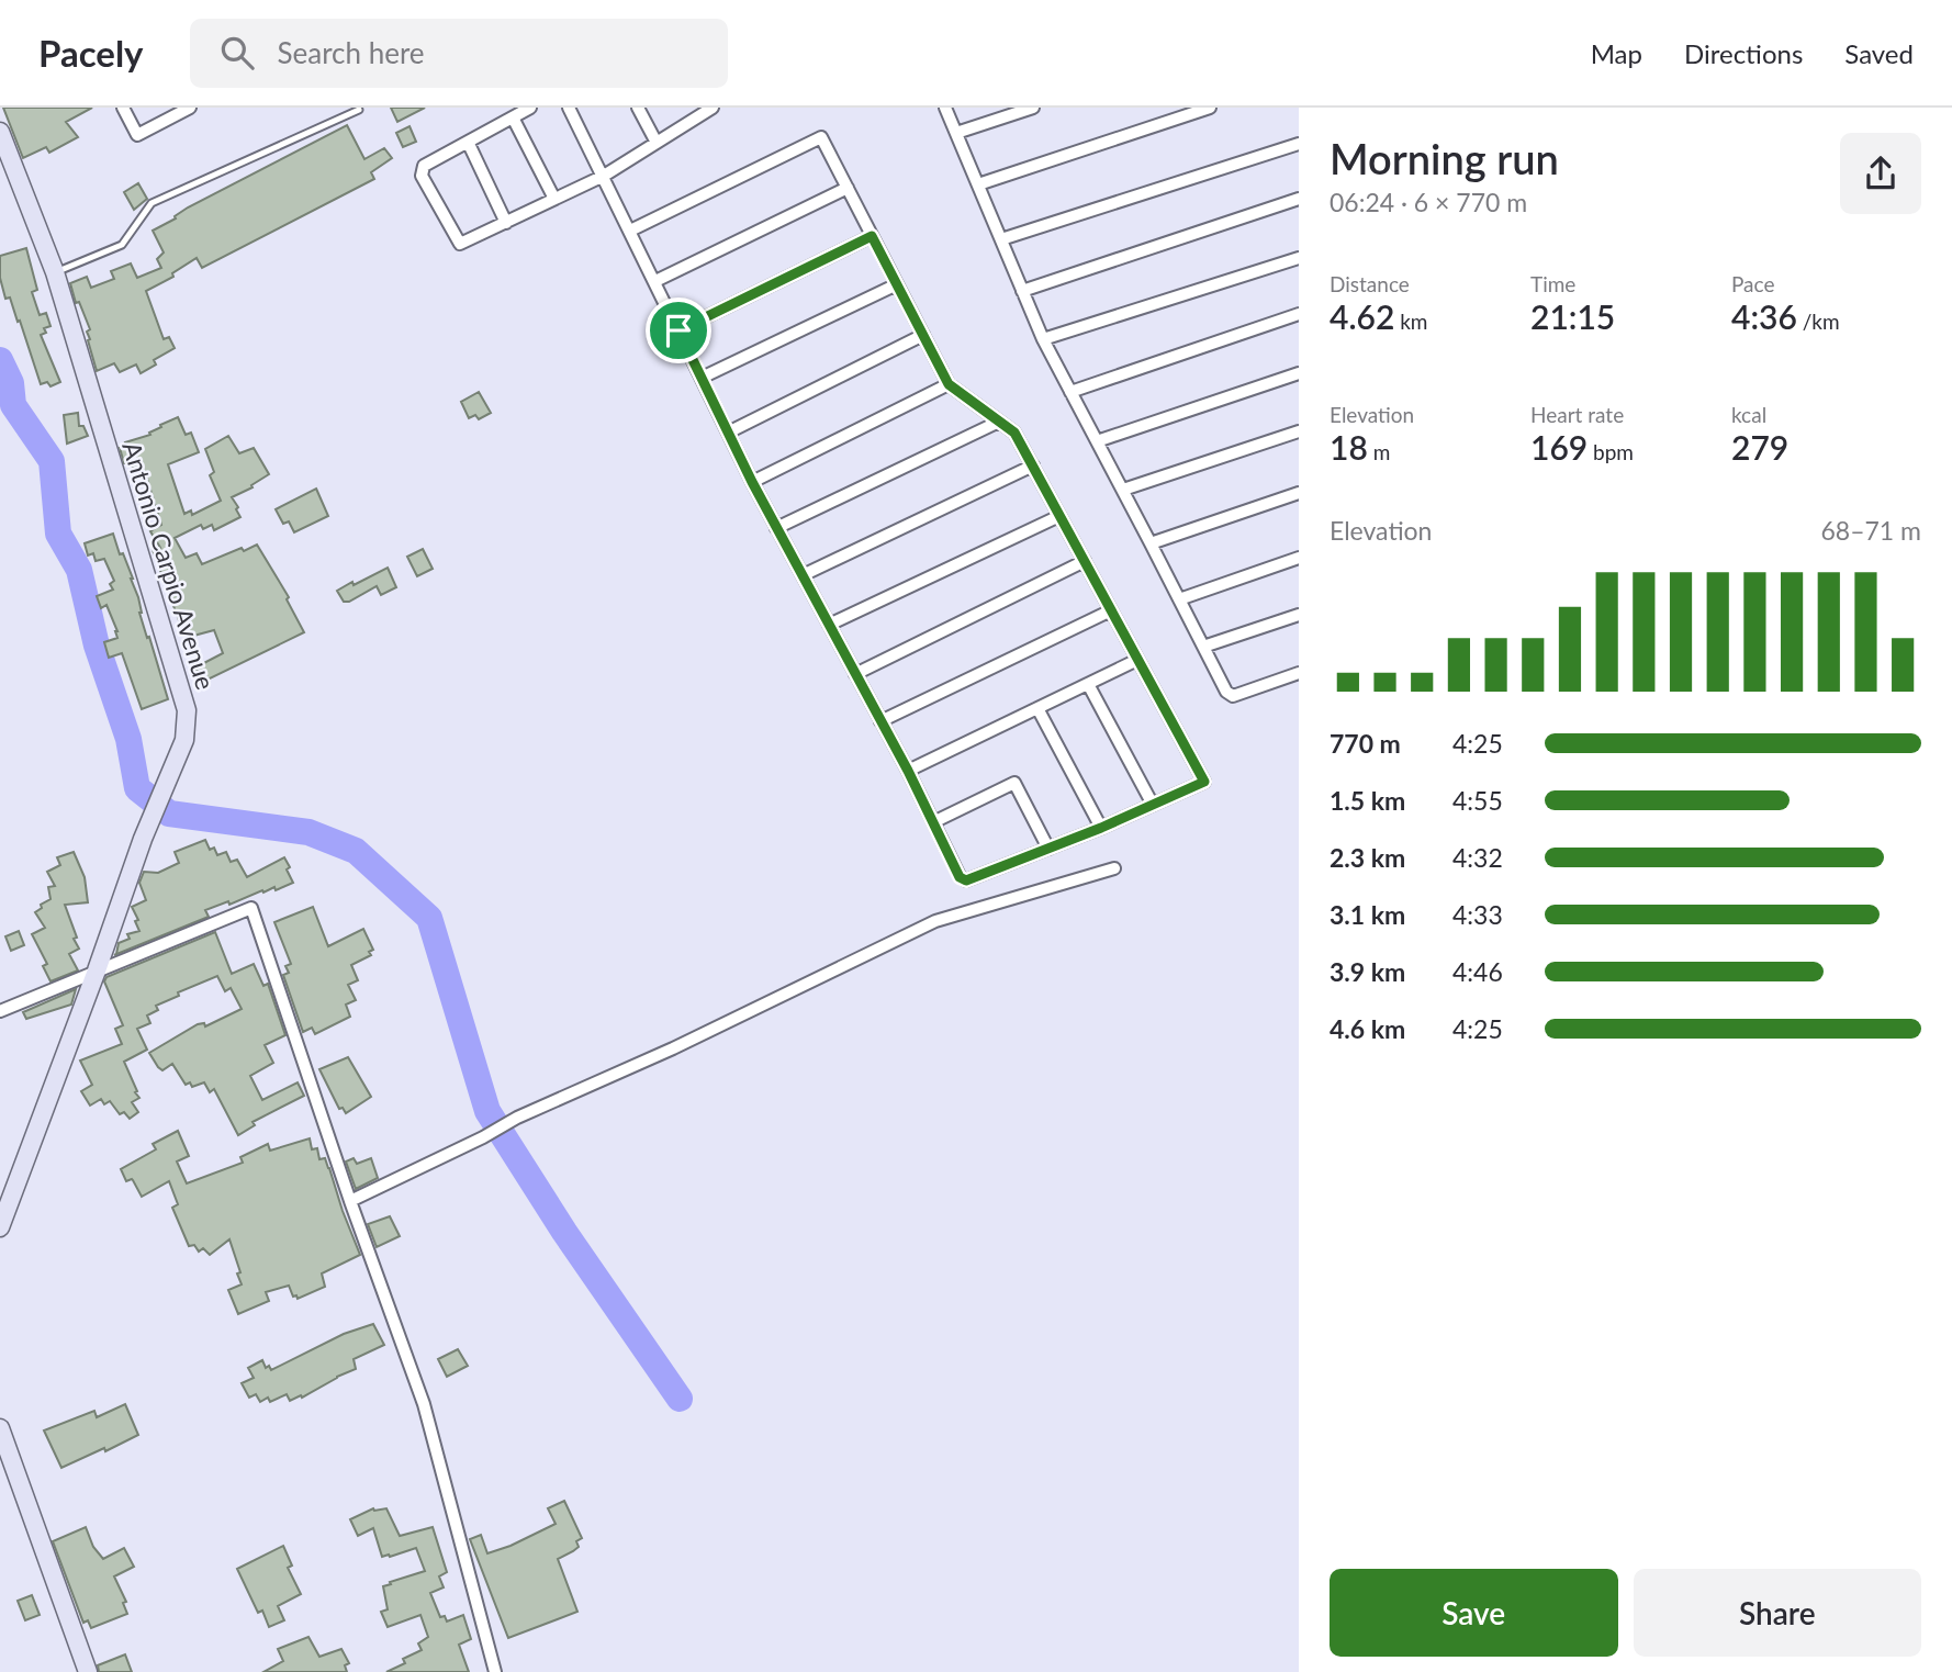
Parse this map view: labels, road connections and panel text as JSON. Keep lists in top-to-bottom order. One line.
{"streets":{"street":["Antonio Carpio Avenue"]},"page":{"header":"Pacely","search":"Search here","nav":["Map","Directions","Saved"],"heading":["Morning run","06:24 · 6 × 770 m"],"stats":[["Distance","4.62 km"],["Time","21:15"],["Pace","4:36 /km"],["Elevation","18 m"],["Heart rate","169 bpm"],["kcal","279"]],"chart":["Elevation","68–71 m"],"list":[{"name":"770 m","note":"4:25"},{"name":"1.5 km","note":"4:55"},{"name":"2.3 km","note":"4:32"},{"name":"3.1 km","note":"4:33"},{"name":"3.9 km","note":"4:46"},{"name":"4.6 km","note":"4:25"}],"buttons":["Save","Share"]}}
